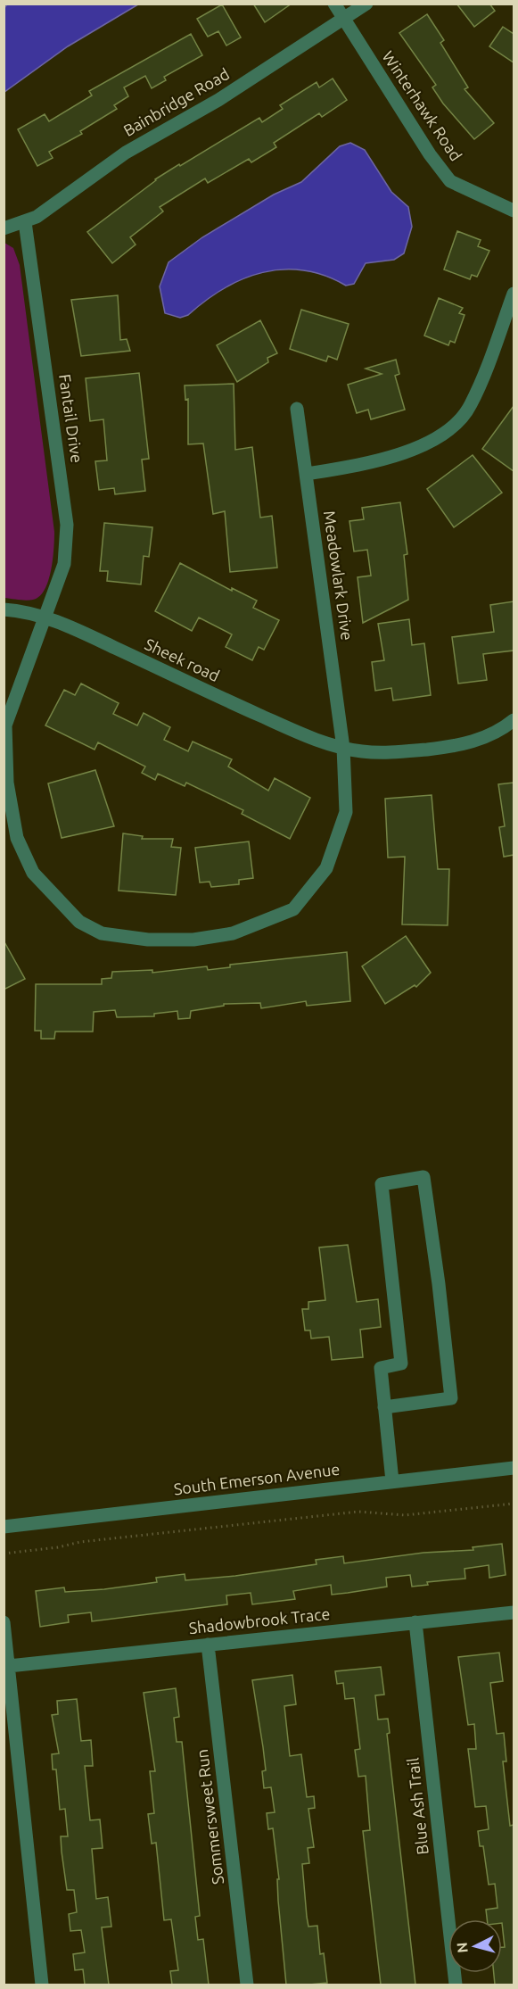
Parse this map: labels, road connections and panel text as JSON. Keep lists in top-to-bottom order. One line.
{"streets":{"street":["Bainbridge Road","Winterhawk Road","Fantail Drive","Meadowlark Drive","Sheek road","South Emerson Avenue","Shadowbrook Trace","Blue Ash Trail","Sommersweet Run"]},"crossings":[["Bainbridge Road","Winterhawk Road"],["Bainbridge Road","Fantail Drive"],["Fantail Drive","Meadowlark Drive"],["Fantail Drive","Sheek road"],["Meadowlark Drive","Sheek road"],["Shadowbrook Trace","Blue Ash Trail"],["Shadowbrook Trace","Sommersweet Run"]],"north":"left"}
